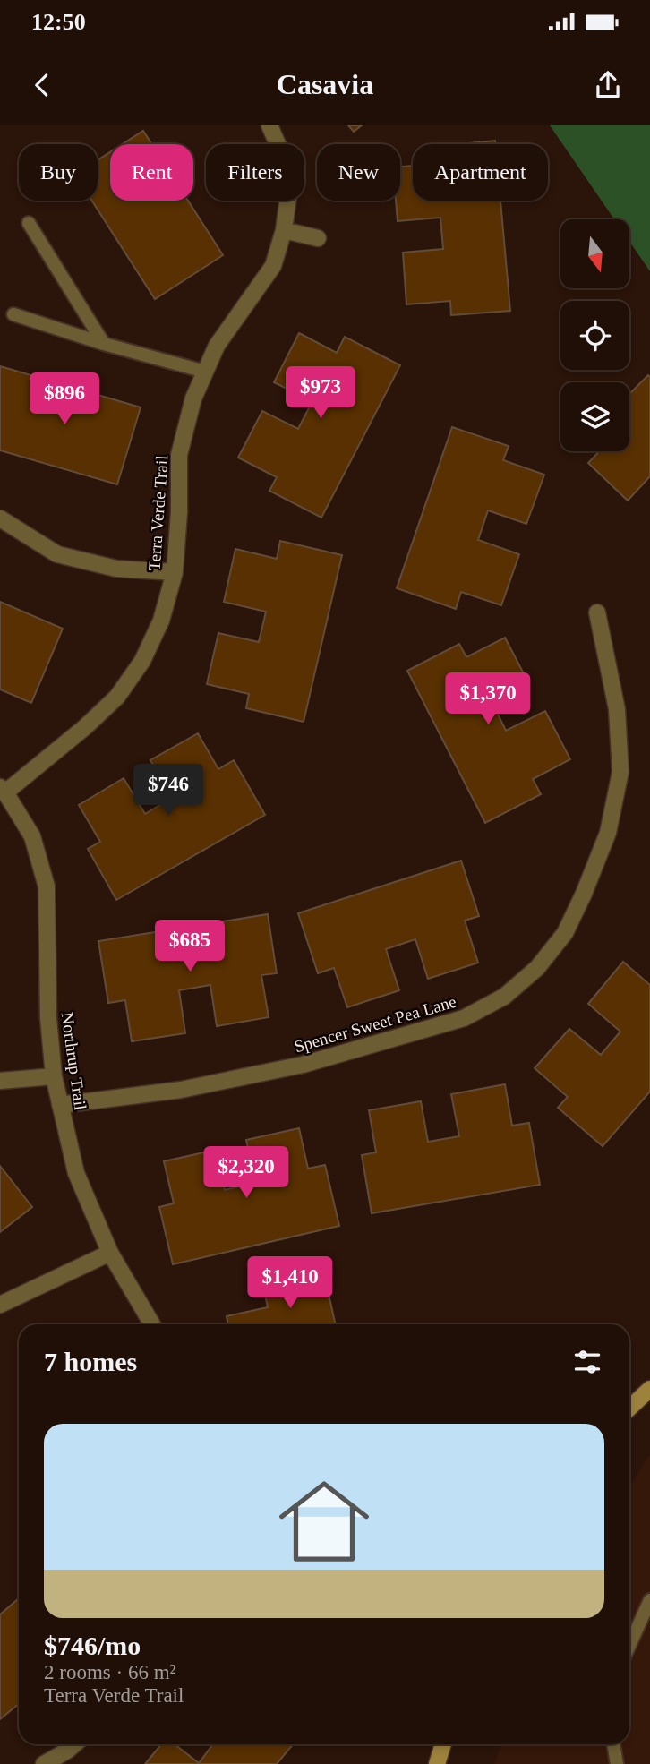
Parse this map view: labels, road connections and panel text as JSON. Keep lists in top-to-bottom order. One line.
{"streets":{"street":["Terra Verde Trail","Spencer Sweet Pea Lane","Northrup Trail"]},"crossings":[["Terra Verde Trail","Northrup Trail"],["Spencer Sweet Pea Lane","Northrup Trail"]],"north":"bottom","page":{"status":"12:50","header":"Casavia","chip":["Buy","Rent","Filters","New","Apartment"],"price":["$973","$896","$1,370","$746","$685","$2,320","$1,410"],"heading":"7 homes","list":[{"name":"$746/mo","note":"2 rooms · 66 m² · Terra Verde Trail"}]}}
